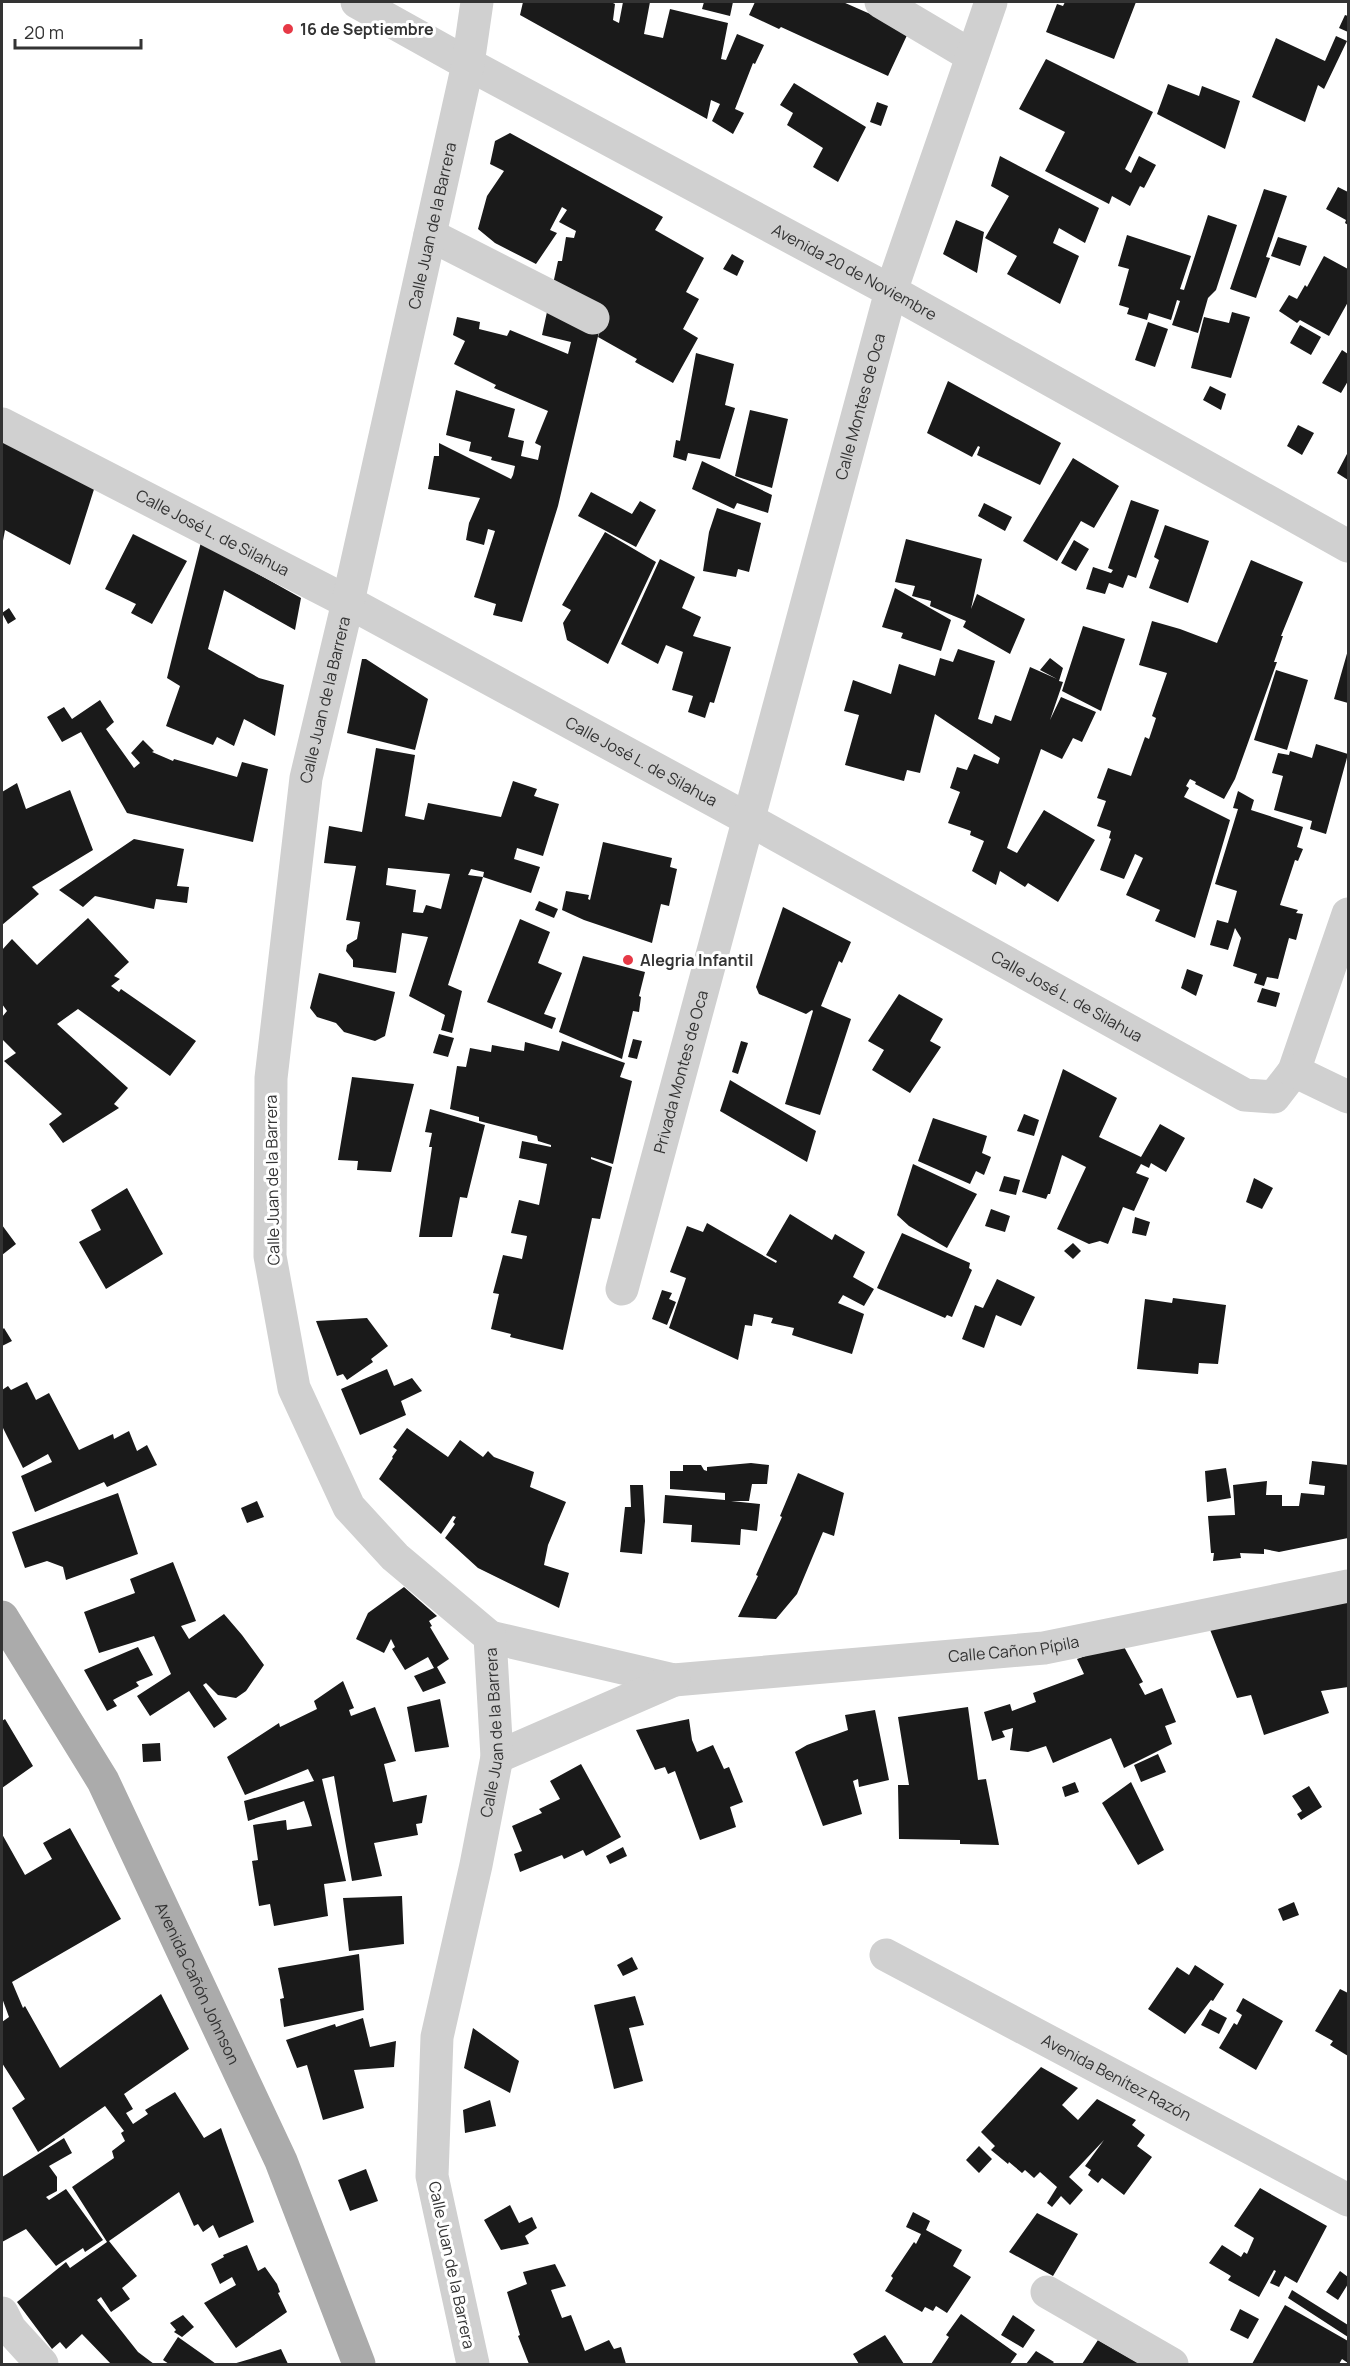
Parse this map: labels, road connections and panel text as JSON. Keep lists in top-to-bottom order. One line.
{"streets":{"main road":["Avenida Cañón Johnson"],"street":["Calle Juan de la Barrera","Avenida 20 de Noviembre","Calle Montes de Oca","Calle José L. de Silahua","Privada Montes de Oca","Calle Cañon Pípila","Avenida Benítez Razón"]},"crossings":[["Calle Juan de la Barrera","Avenida 20 de Noviembre"],["Calle Juan de la Barrera","Calle José L. de Silahua"],["Calle Juan de la Barrera","Calle Cañon Pípila"],["Avenida 20 de Noviembre","Calle Montes de Oca"],["Calle Montes de Oca","Calle José L. de Silahua"],["Calle Montes de Oca","Privada Montes de Oca"],["Calle José L. de Silahua","Privada Montes de Oca"]],"places":["16 de Septiembre","Alegria Infantil"],"scale_bar":"20 m"}
